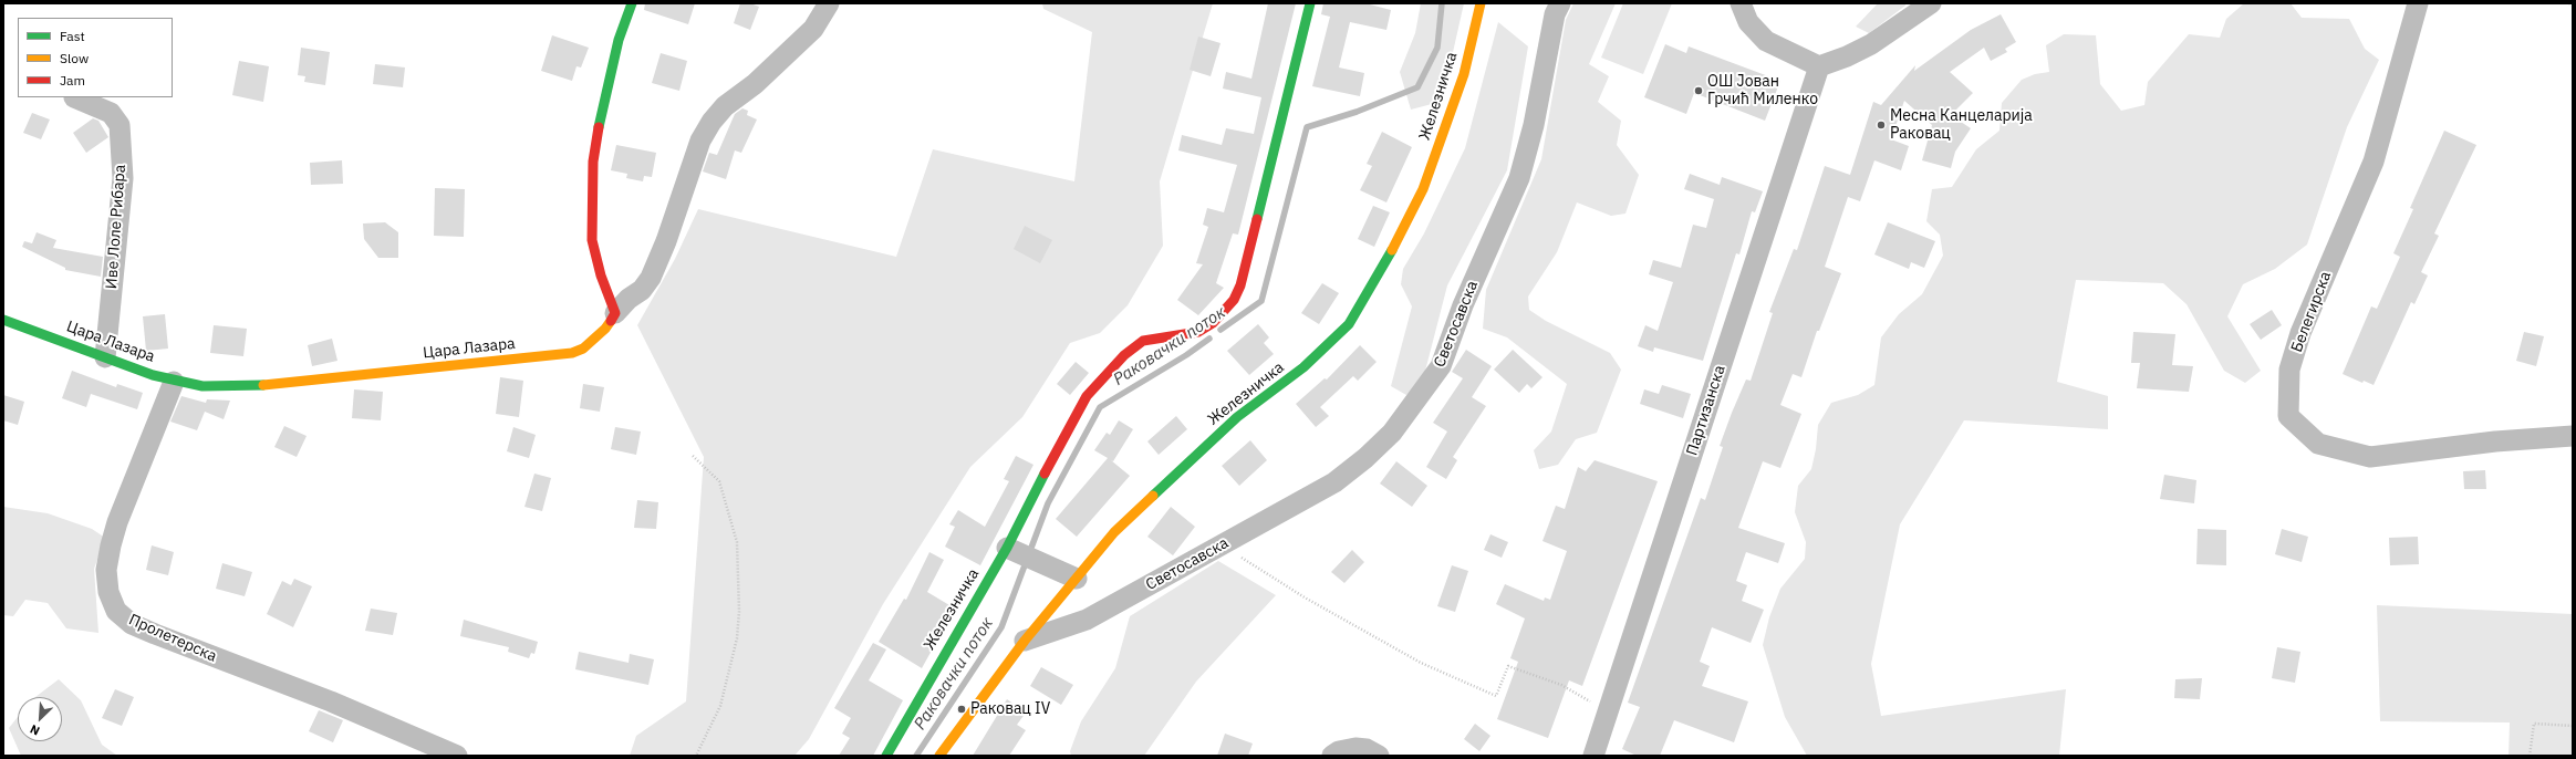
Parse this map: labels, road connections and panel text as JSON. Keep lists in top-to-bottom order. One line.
{"streets":{"street":["Железничка","Иве Лоле Рибара","Белегирска","Светосавска","Цара Лазара","Партизанска","Пролетерска"]},"crossings":[["Железничка","Светосавска"],["Иве Лоле Рибара","Цара Лазара"],["Цара Лазара","Пролетерска"]],"water":["Раковачки поток"],"places":["ОШ Јован Грчић Миленко","Месна Канцеларија Раковац","Раковац IV"],"legend":["Fast","Slow","Jam"],"north":"bottom left"}
